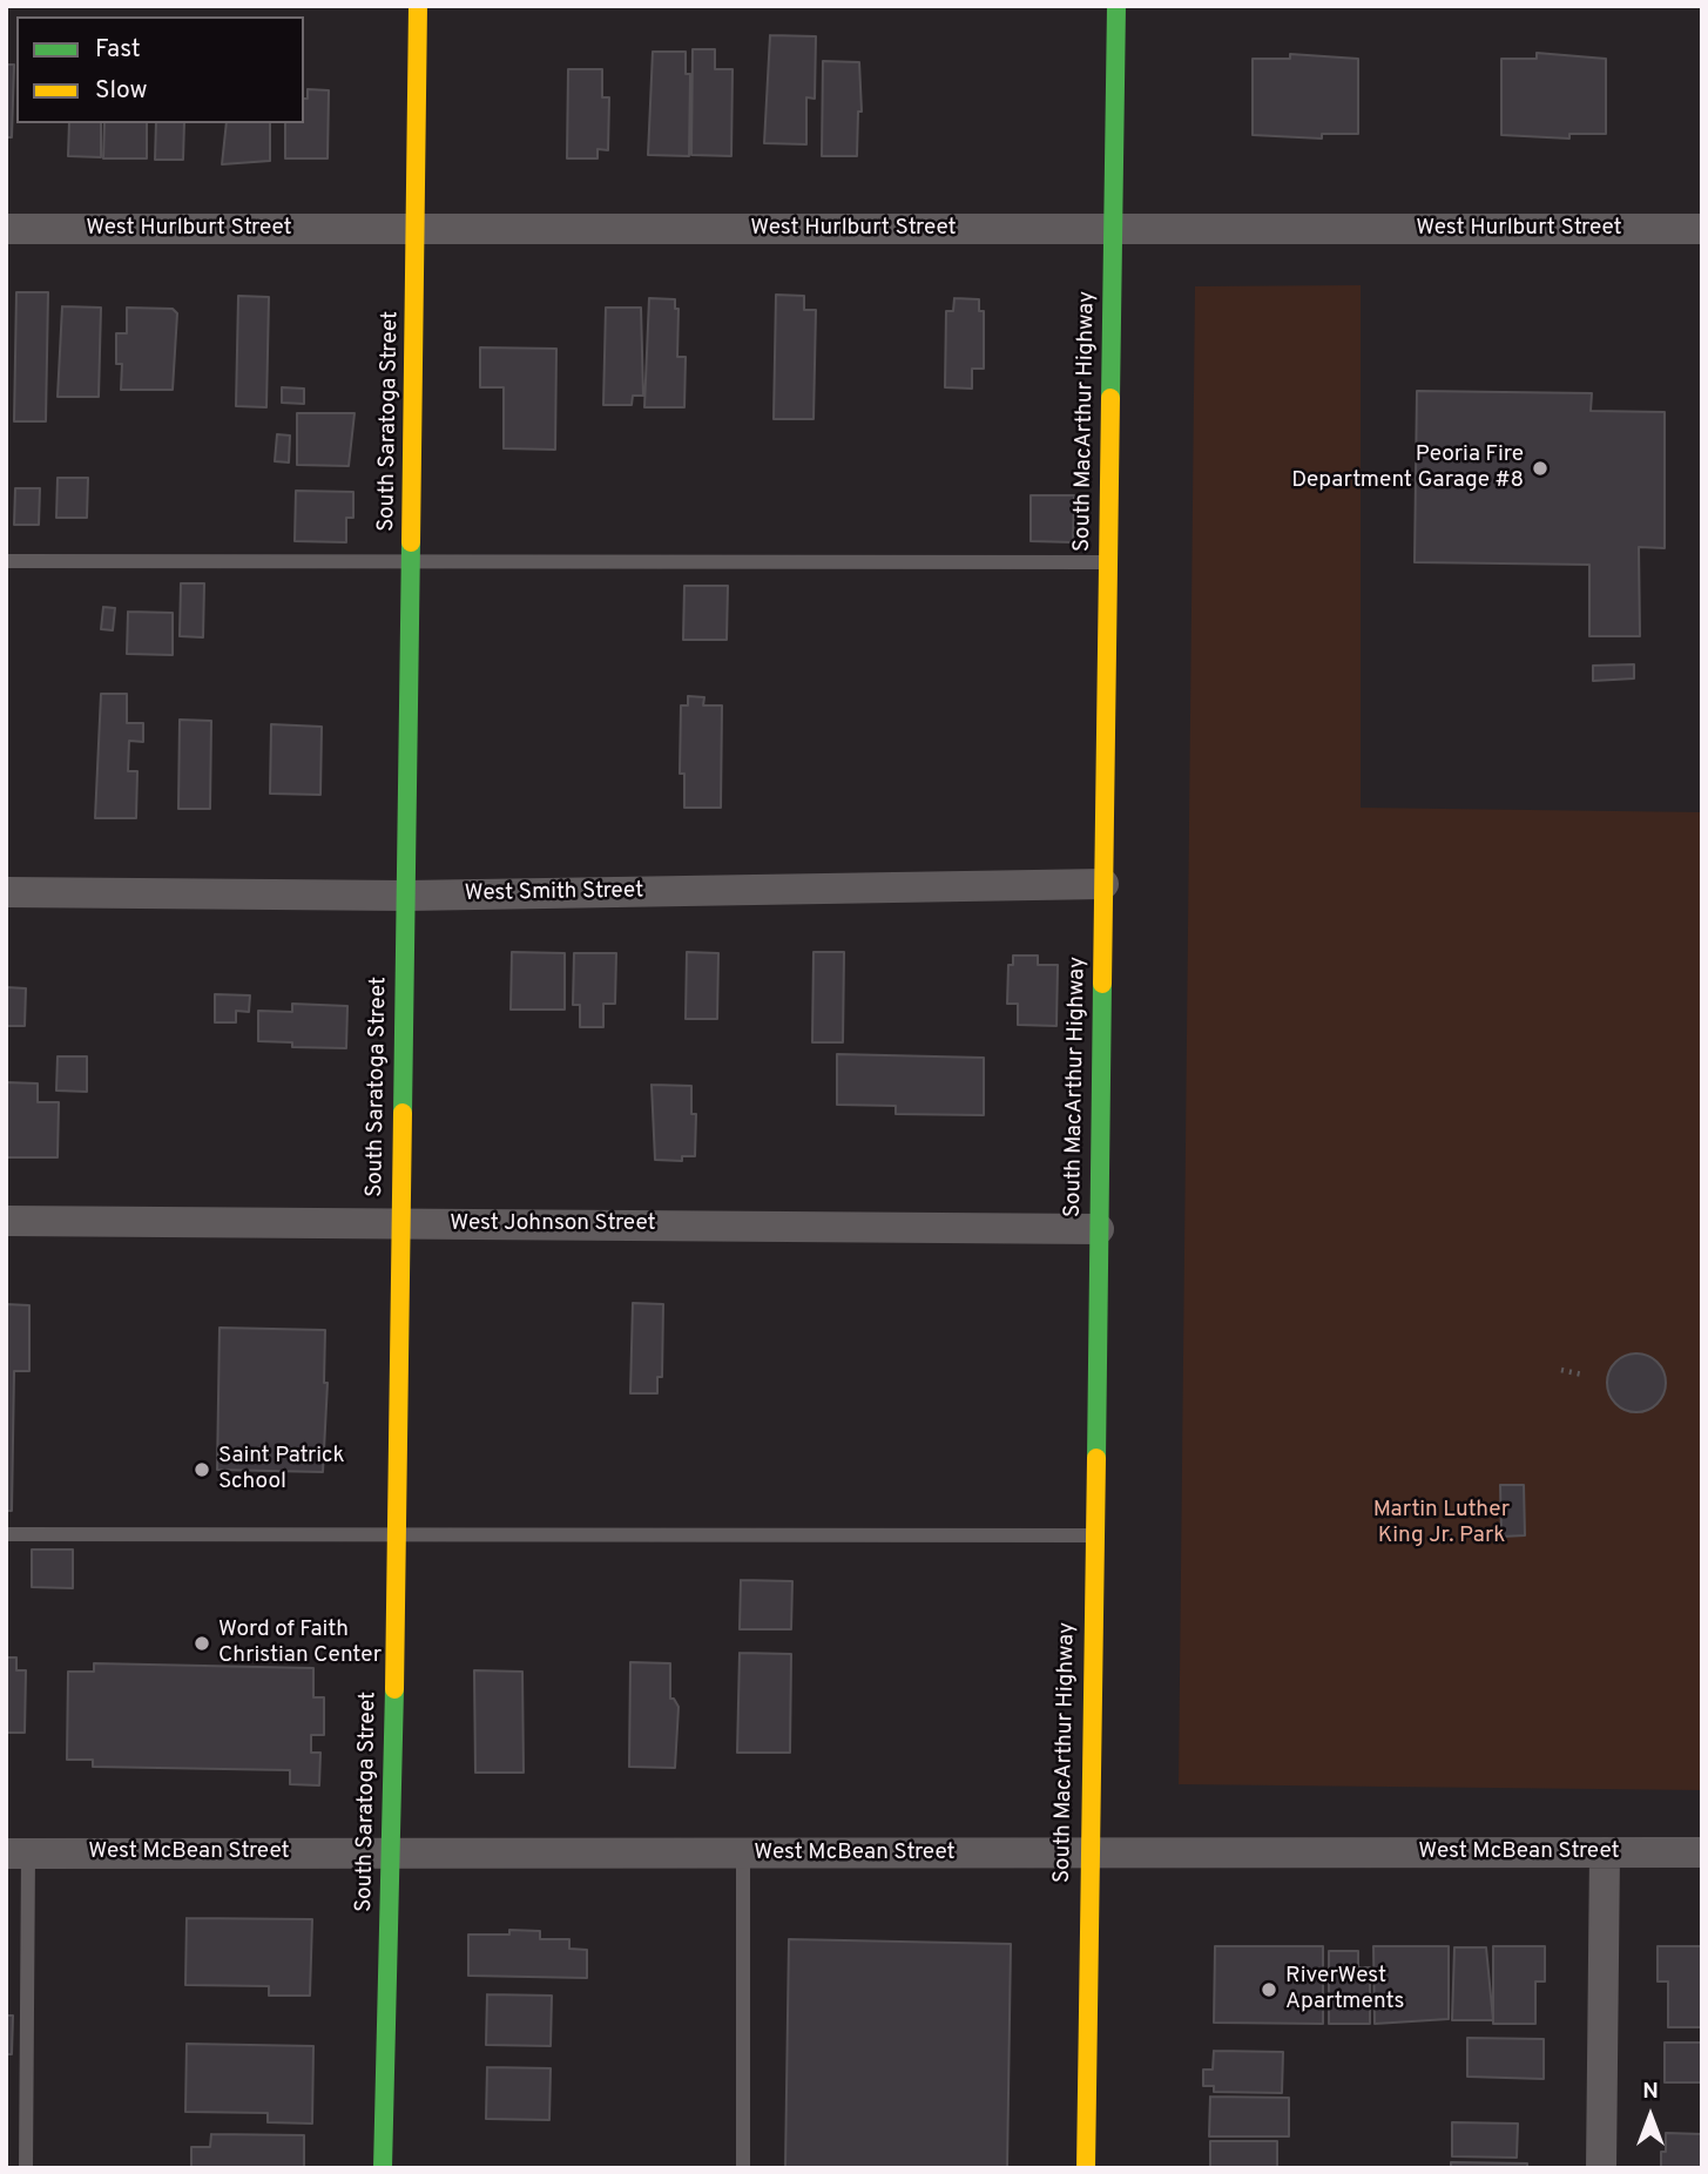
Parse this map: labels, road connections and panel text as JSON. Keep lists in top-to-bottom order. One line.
{"streets":{"main road":["South Saratoga Street","South MacArthur Highway"],"street":["West Hurlburt Street","West Smith Street","West Johnson Street","West McBean Street"]},"crossings":[["West Hurlburt Street","South Saratoga Street"],["West Hurlburt Street","South MacArthur Highway"],["South Saratoga Street","West Smith Street"],["South Saratoga Street","West Johnson Street"],["South Saratoga Street","West McBean Street"],["South MacArthur Highway","West Smith Street"],["South MacArthur Highway","West Johnson Street"],["South MacArthur Highway","West McBean Street"]],"parks":["Martin Luther King Jr. Park"],"places":["Peoria Fire Department Garage #8","Saint Patrick School","Word of Faith Christian Center","RiverWest Apartments"],"legend":["Fast","Slow"],"north":"top"}
